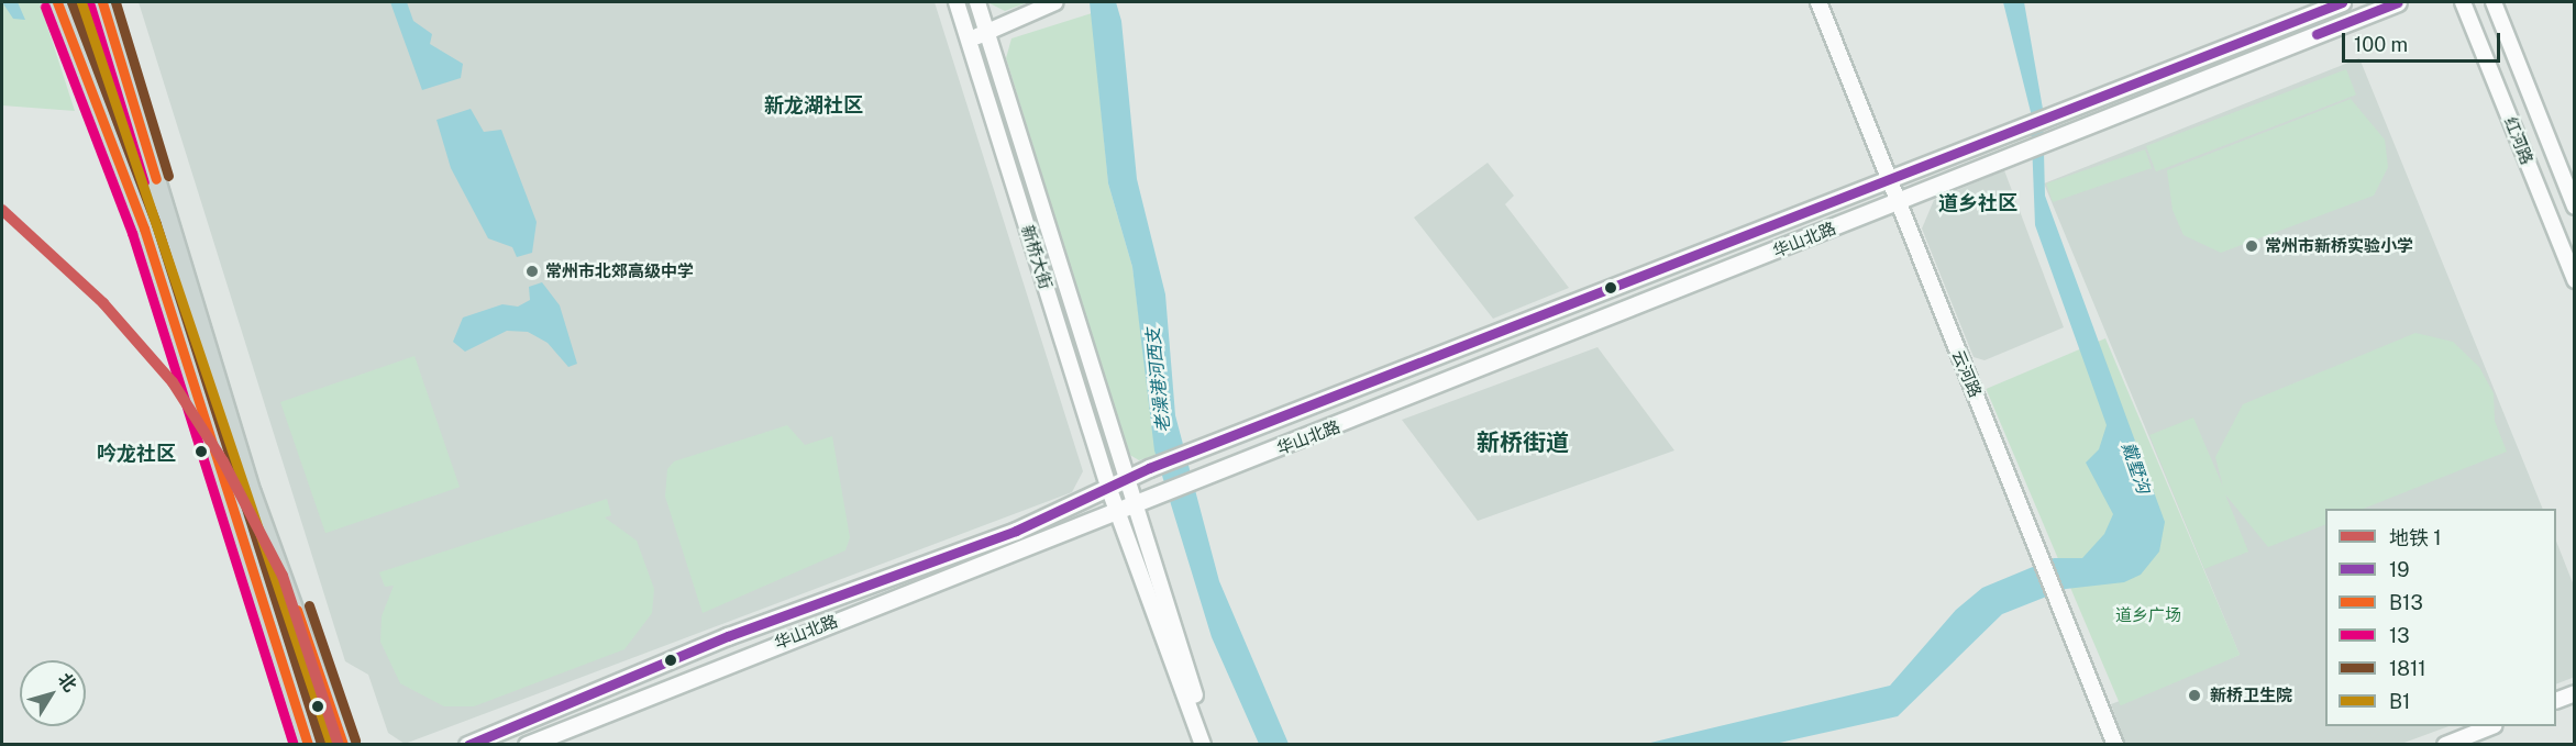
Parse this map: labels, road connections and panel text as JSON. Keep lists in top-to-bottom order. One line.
{"streets":{"main road":["华山北路"],"street":["红河路","新桥大街","云河路"]},"crossings":[["华山北路","新桥大街"],["华山北路","云河路"]],"districts":["新龙湖社区","道乡社区","新桥街道","吟龙社区"],"water":["老澡港河西支","戴墅沟"],"parks":["道乡广场"],"places":["常州市新桥实验小学","常州市北郊高级中学","新桥卫生院"],"lines":["transit line 19","transit line B13","transit line 1811","transit line B1","transit line 13","metro line 1"],"legend":["地铁 1","19","B13","13","1811","B1"],"scale_bar":"100 m","north":"top right"}
